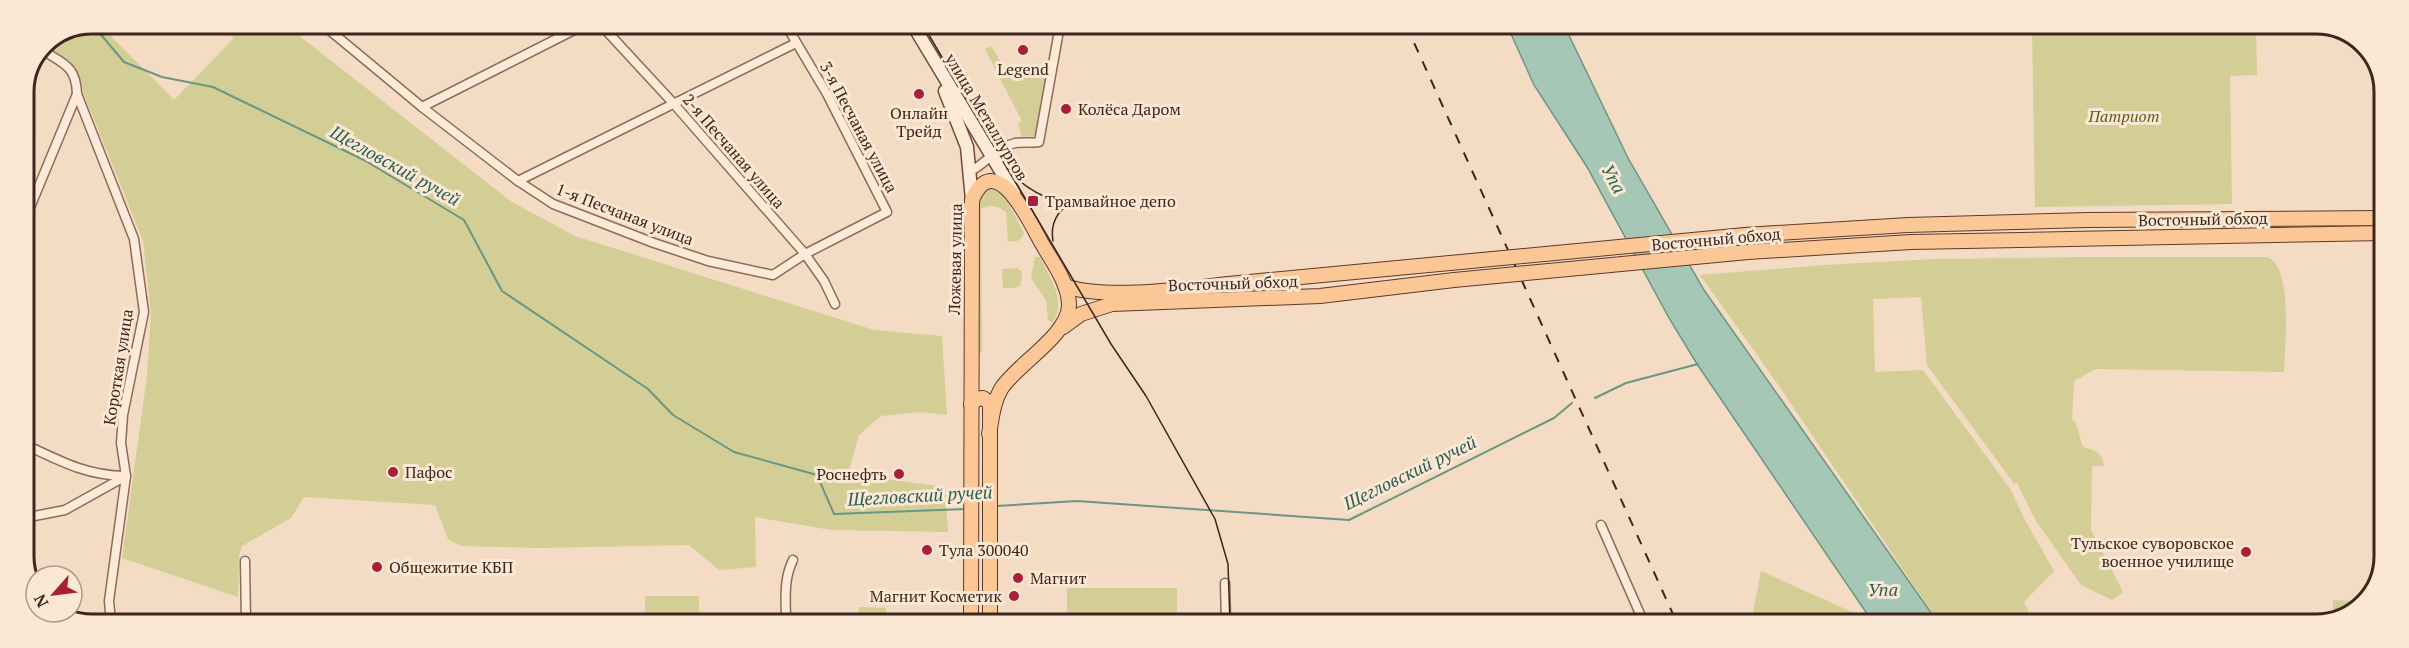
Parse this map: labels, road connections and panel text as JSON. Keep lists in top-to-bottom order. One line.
{"streets":{"main road":["улица Металлургов","Восточный обход","Ложевая улица"],"street":["3-я Песчаная улица","2-я Песчаная улица","1-я Песчаная улица","Короткая улица"]},"crossings":[["улица Металлургов","Ложевая улица"],["3-я Песчаная улица","1-я Песчаная улица"],["2-я Песчаная улица","1-я Песчаная улица"],["Восточный обход","Ложевая улица"]],"water":["Щегловский ручей","Упа"],"parks":["Патриот"],"places":{"other":["Legend","Онлайн Трейд","Колёса Даром","Пафос","Роснефть","Тула 300040","Тульское суворовское военное училище","Общежитие КБП","Магнит","Магнит Косметик"],"transit":["Трамвайное депо"]},"north":"bottom left"}
